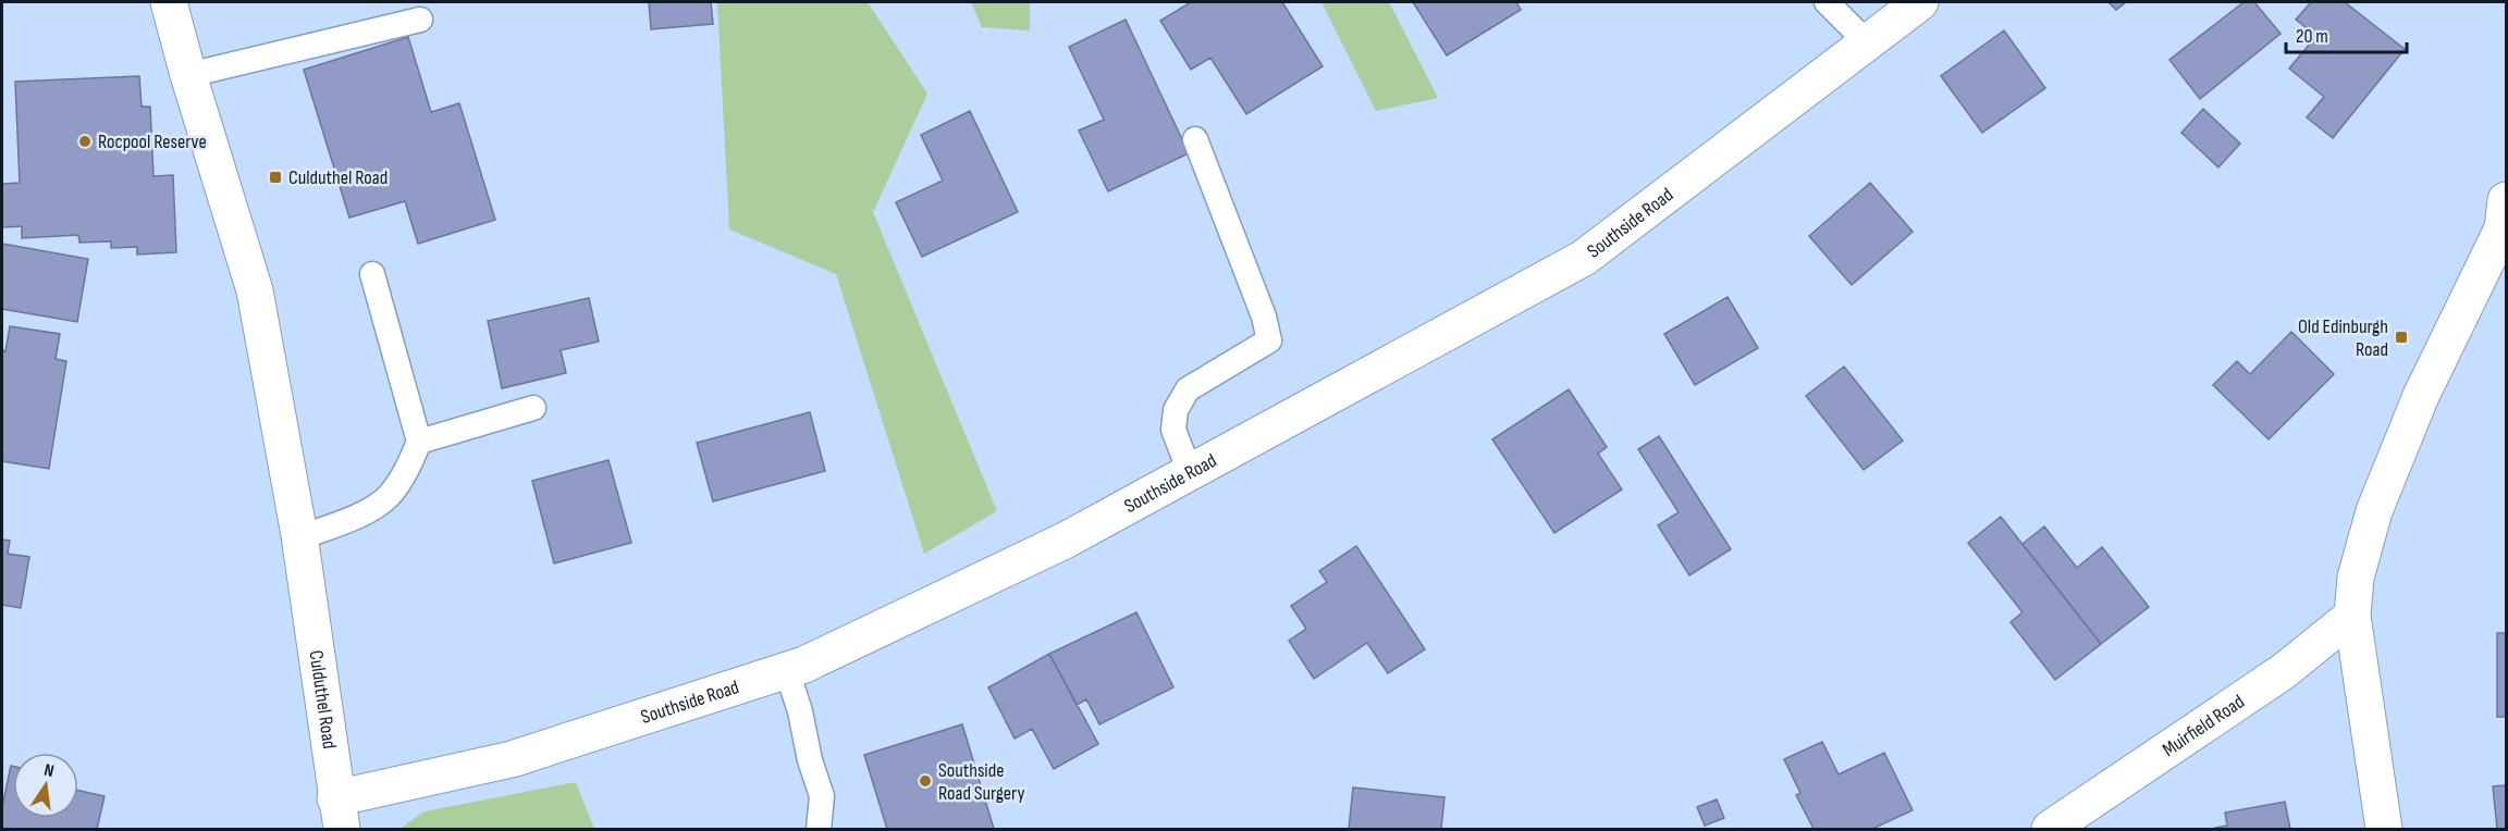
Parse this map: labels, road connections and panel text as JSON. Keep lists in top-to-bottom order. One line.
{"streets":{"street":["Southside Road","Culduthel Road","Muirfield Road"]},"crossings":[["Southside Road","Culduthel Road"]],"places":{"other":["Rocpool Reserve","Southside Road Surgery"],"transit":["Culduthel Road","Old Edinburgh Road"]},"scale_bar":"20 m","north":"top"}
